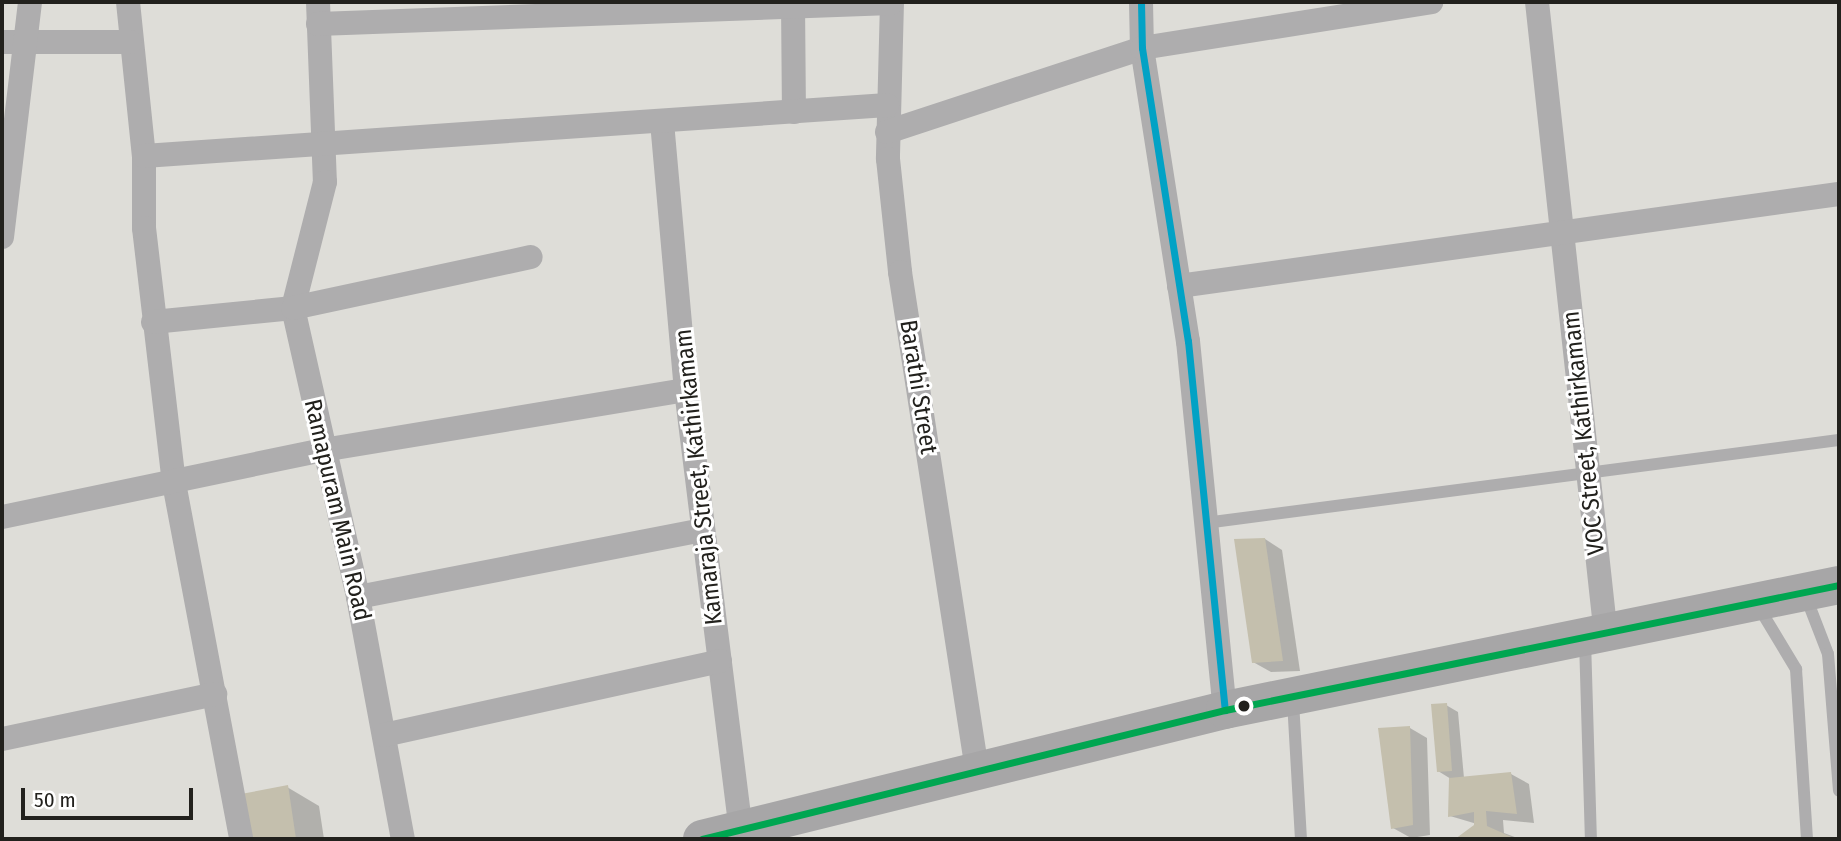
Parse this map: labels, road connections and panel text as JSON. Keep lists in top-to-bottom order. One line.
{"streets":{"street":["Barathi Street","VOC Street, Kathirkamam","Kamaraja Street, Kathirkamam","Ramapuram Main Road"]},"scale_bar":"50 m"}
